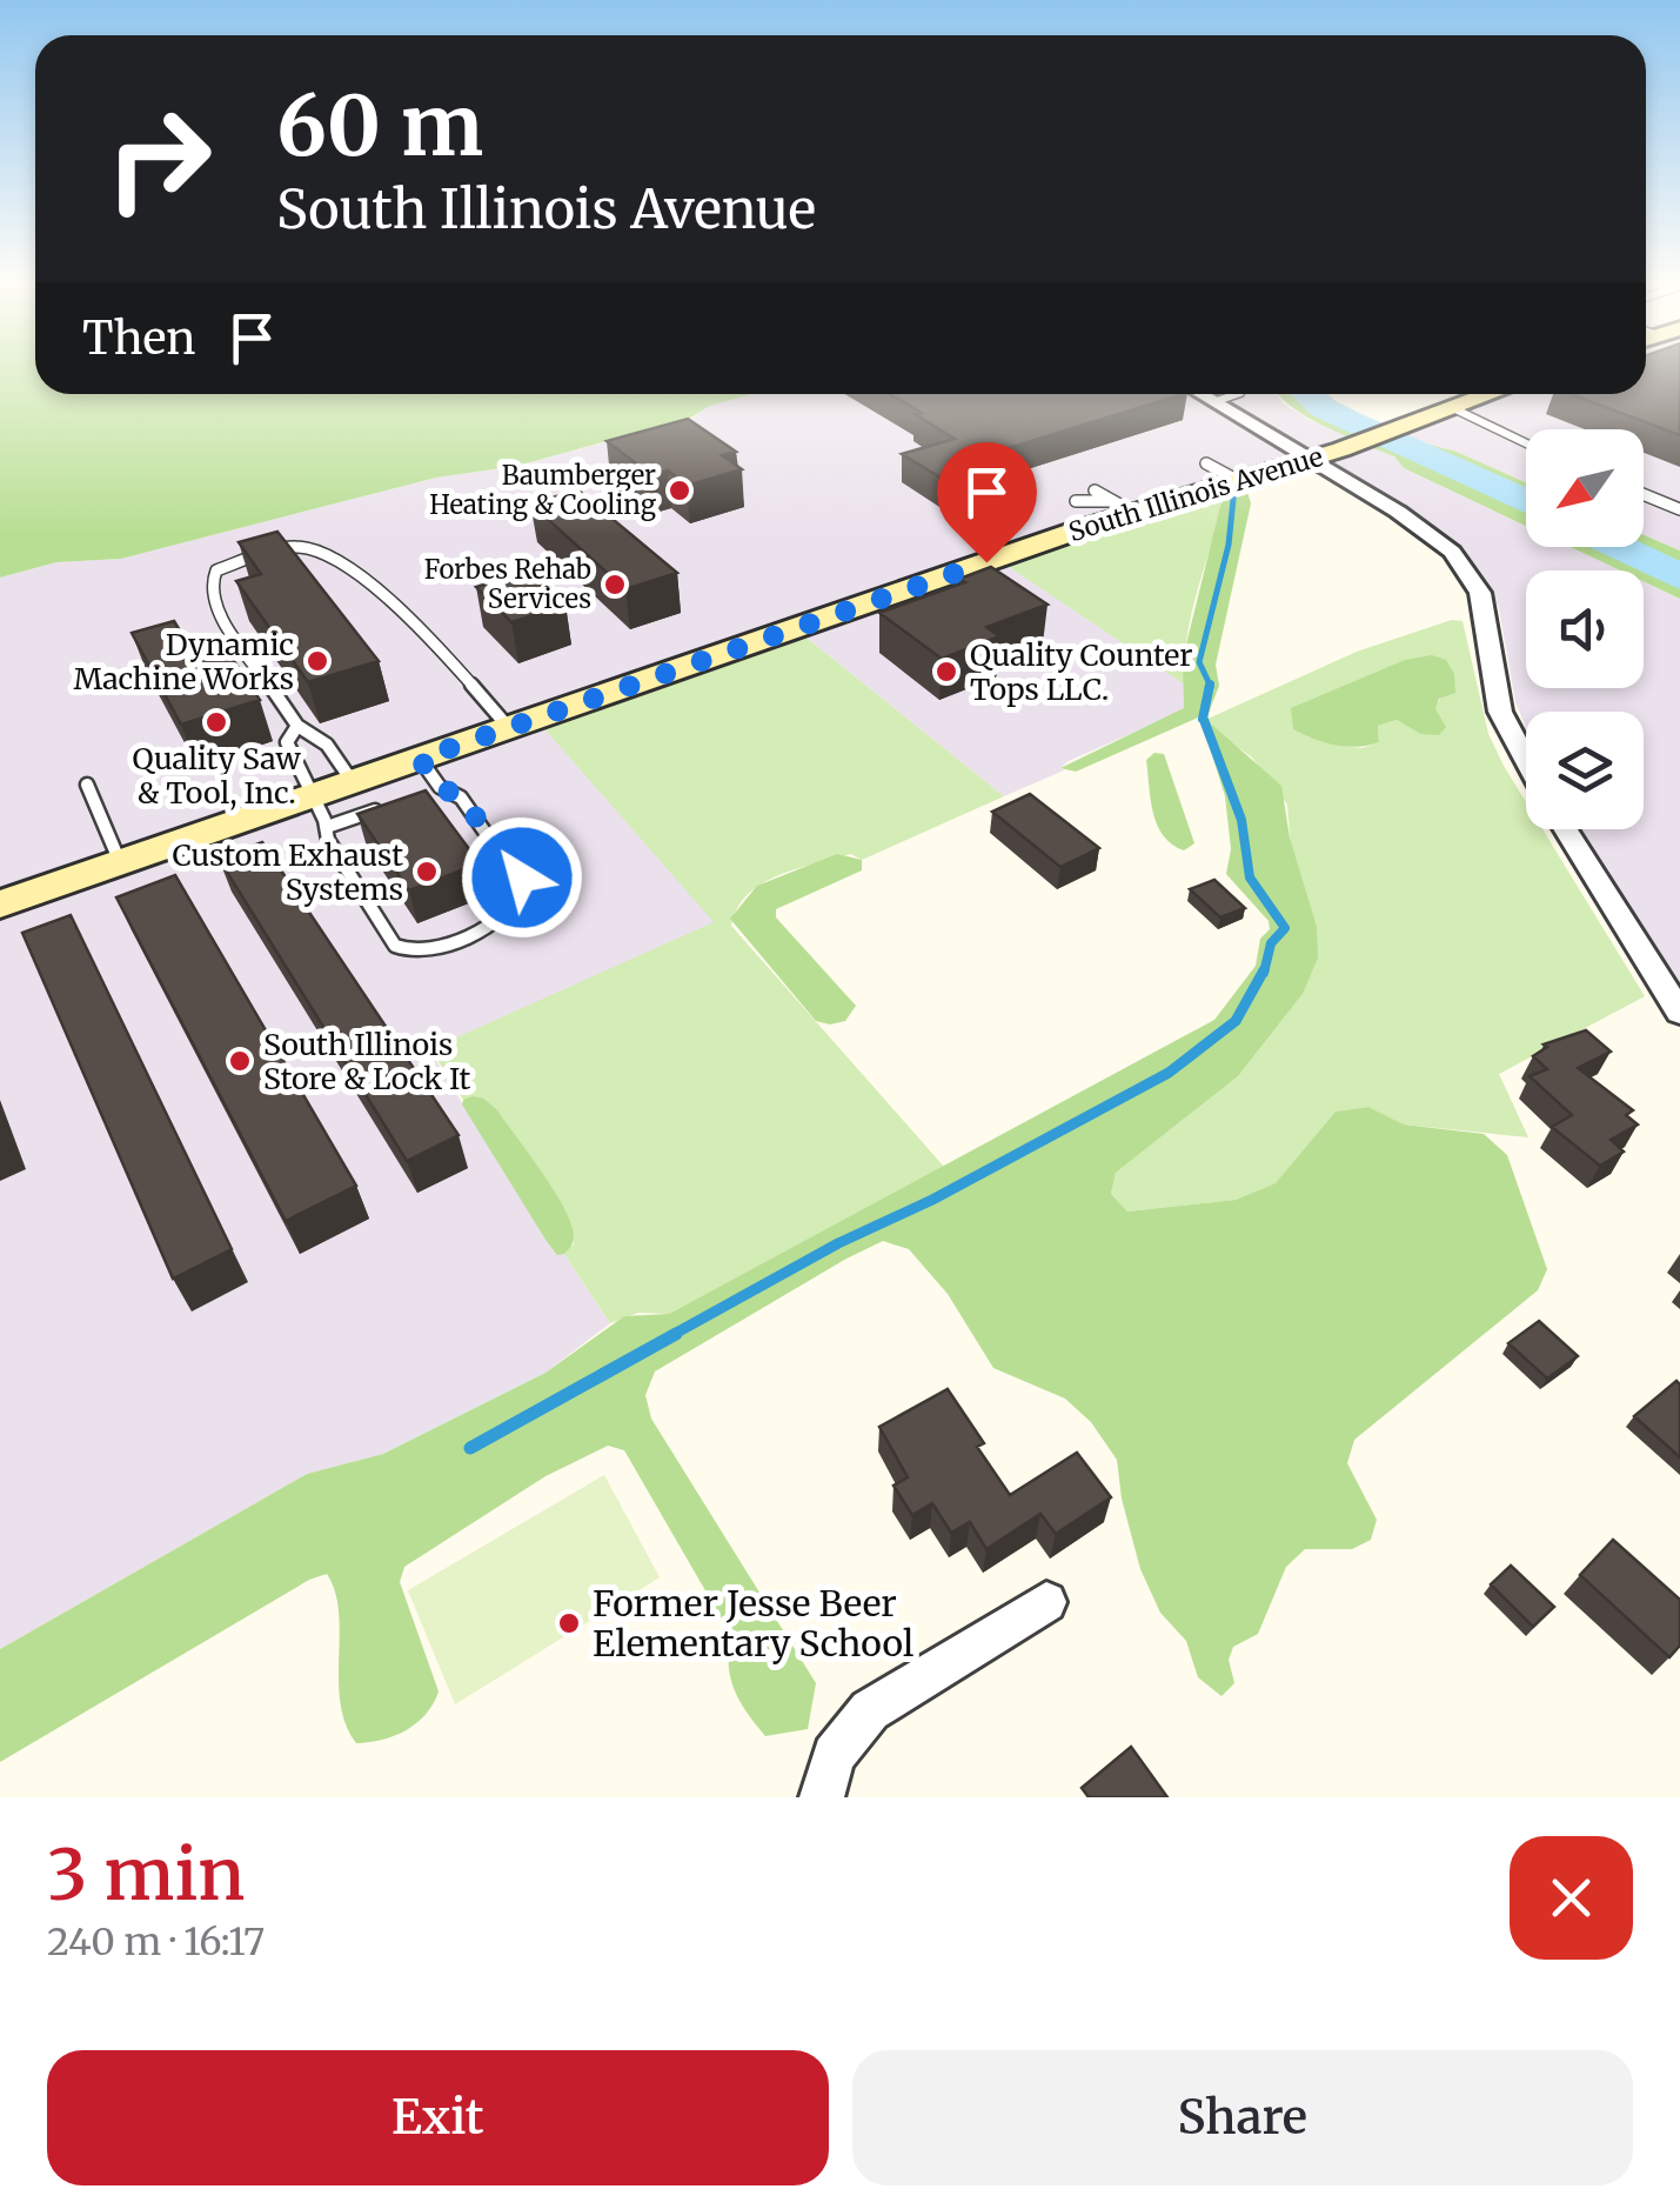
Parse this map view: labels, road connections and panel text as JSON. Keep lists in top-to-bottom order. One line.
{"streets":{"main road":["South Illinois Avenue"]},"places":["Baumberger Heating & Cooling","Forbes Rehab Services","Dynamic Machine Works","Quality Counter Tops LLC.","Quality Saw & Tool, Inc.","Custom Exhaust Systems","South Illinois Store & Lock It","Former Jesse Beer Elementary School"],"north":"bottom left","page":{"turn":["60 m","South Illinois Avenue"],"then":"Then","heading":["3 min","240 m · 16:17"],"buttons":["Exit","Share"]}}
